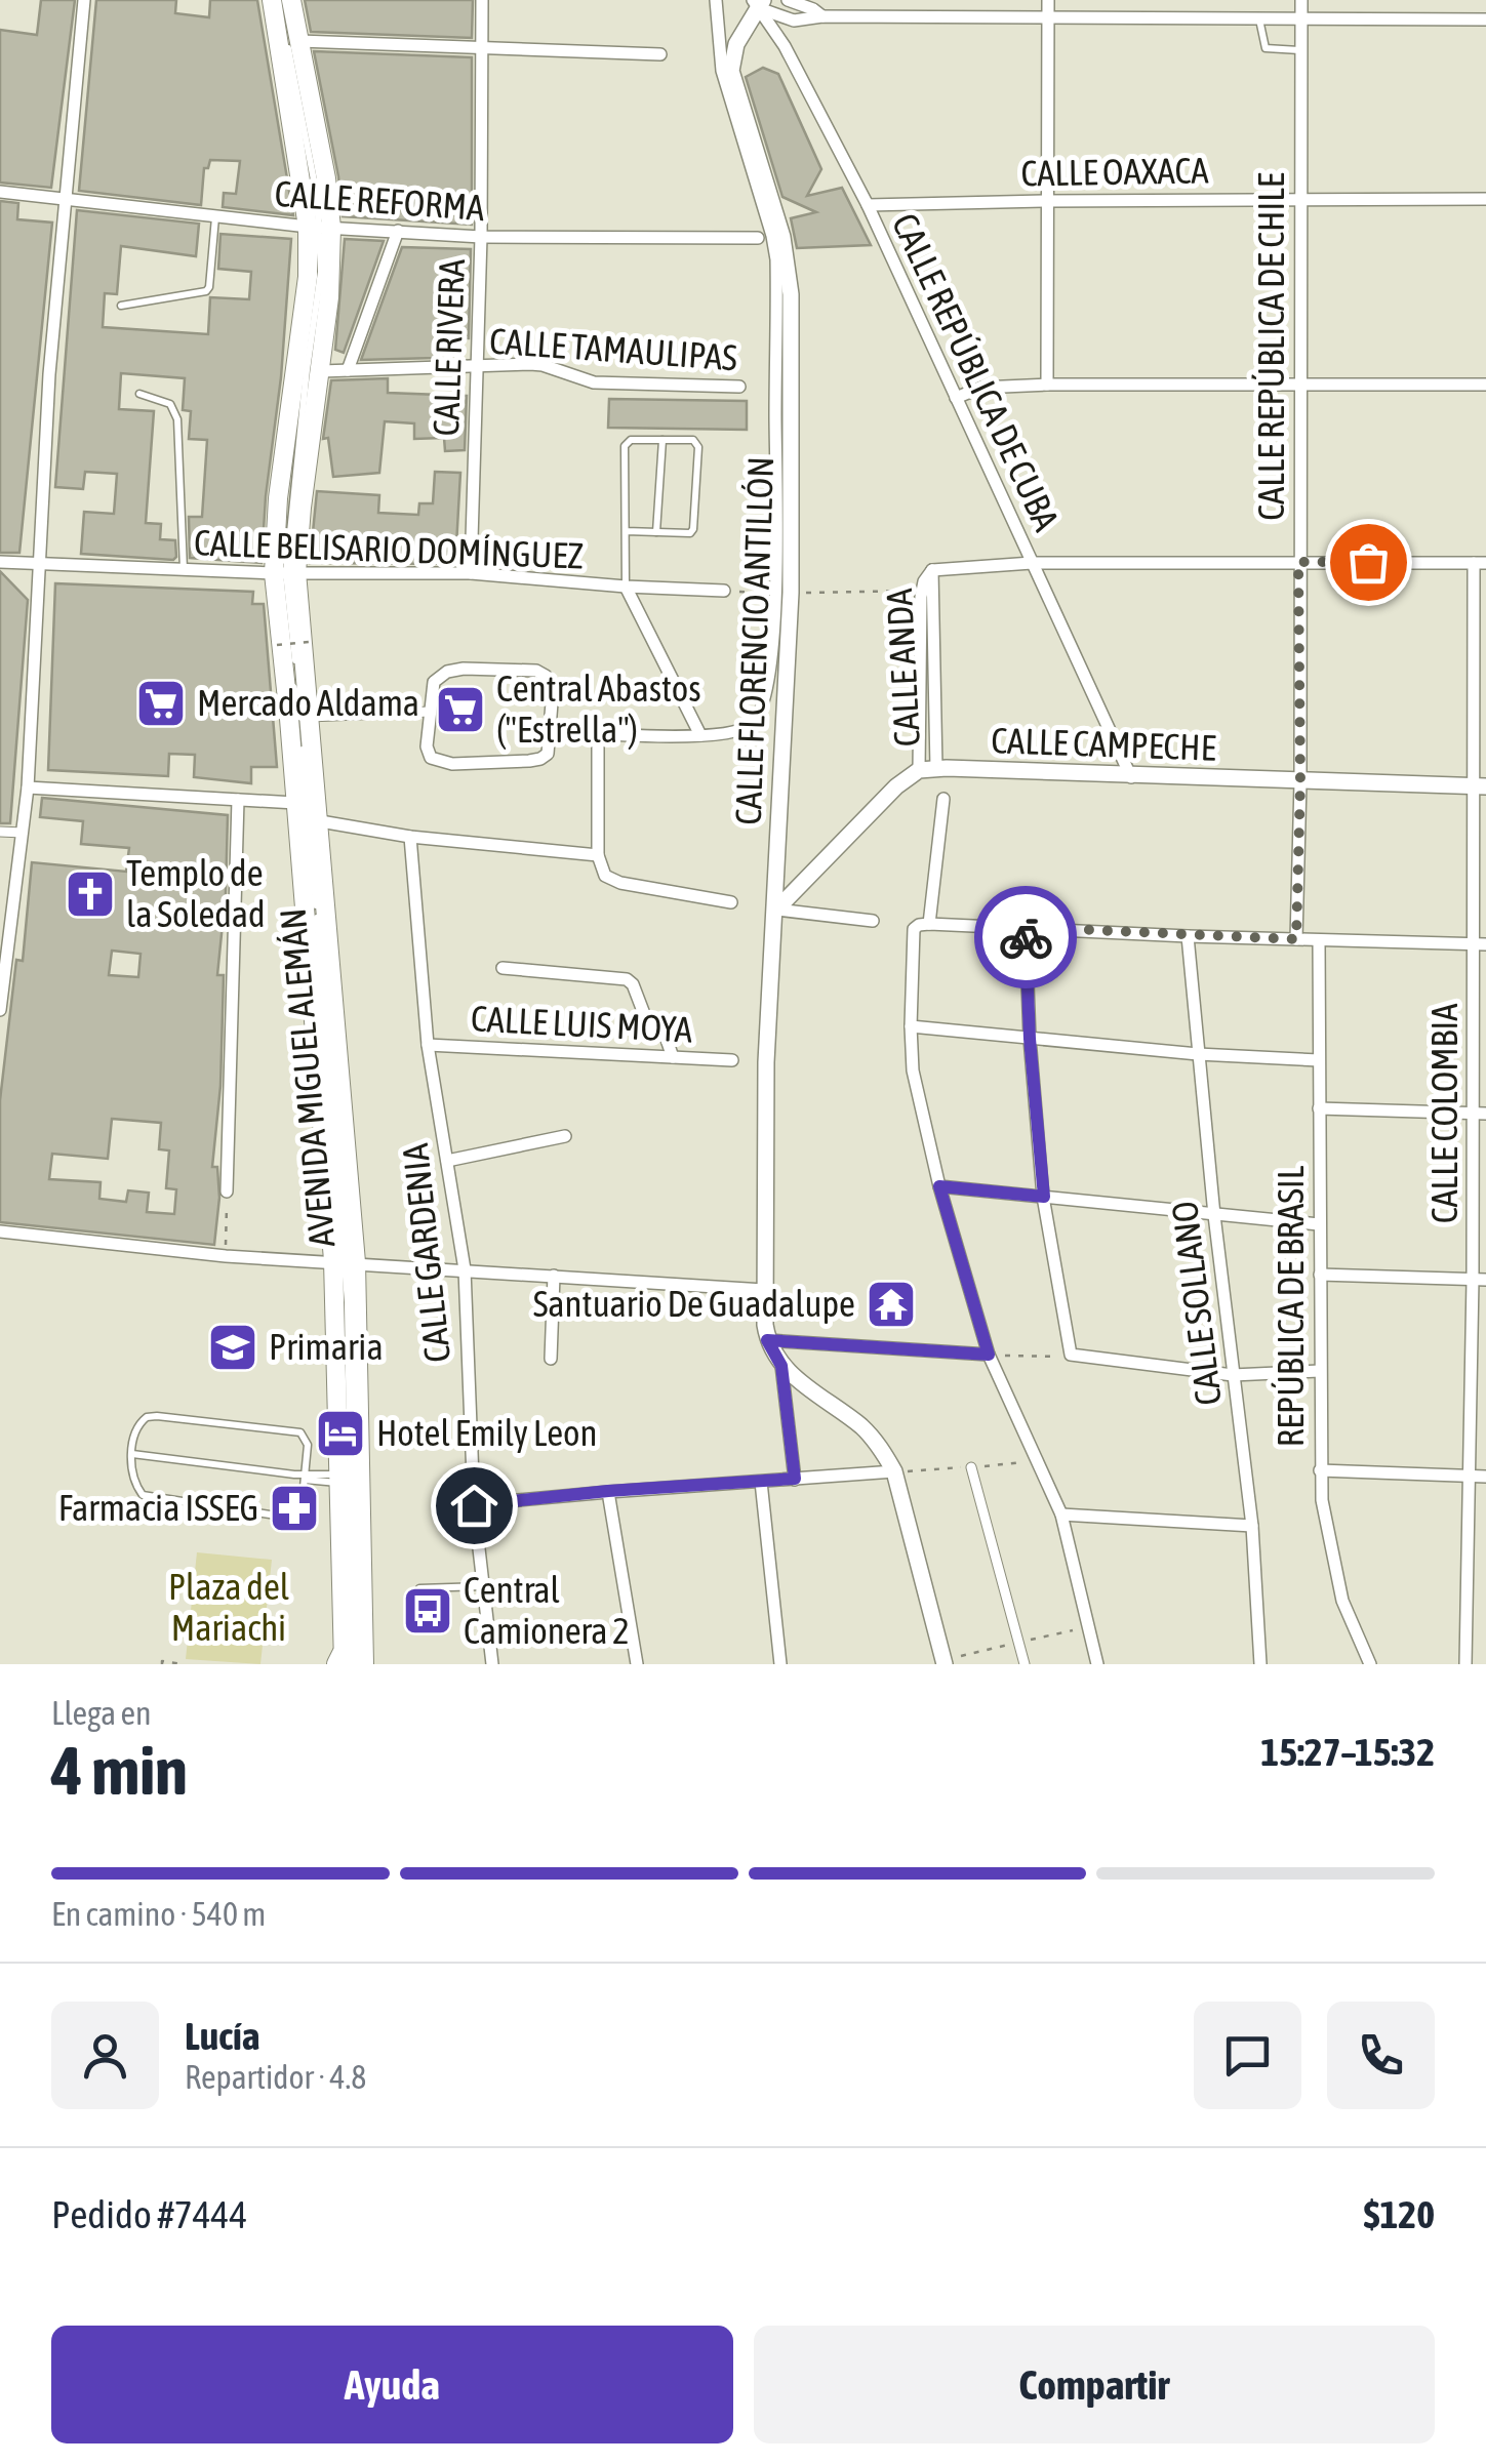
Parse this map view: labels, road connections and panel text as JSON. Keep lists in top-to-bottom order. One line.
{"streets":{"main road":["AVENIDA MIGUEL ALEMÁN"],"street":["CALLE OAXACA","CALLE REFORMA","CALLE REPÚBLICA DE CHILE","CALLE RIVERA","CALLE TAMAULIPAS","CALLE REPÚBLICA DE CUBA","CALLE BELISARIO DOMÍNGUEZ","CALLE FLORENCIO ANTILLÓN","CALLE ANDA","CALLE CAMPECHE","CALLE LUIS MOYA","CALLE COLOMBIA","CALLE GARDENIA","CALLE SOLLANO","REPÚBLICA DE BRASIL"]},"crossings":[["CALLE OAXACA","CALLE REPÚBLICA DE CHILE"],["CALLE OAXACA","CALLE REPÚBLICA DE CUBA"],["CALLE REFORMA","CALLE RIVERA"],["CALLE REFORMA","AVENIDA MIGUEL ALEMÁN"],["CALLE REPÚBLICA DE CHILE","CALLE CAMPECHE"],["CALLE RIVERA","CALLE TAMAULIPAS"],["CALLE RIVERA","CALLE BELISARIO DOMÍNGUEZ"],["CALLE TAMAULIPAS","AVENIDA MIGUEL ALEMÁN"],["CALLE REPÚBLICA DE CUBA","CALLE FLORENCIO ANTILLÓN"],["CALLE REPÚBLICA DE CUBA","CALLE CAMPECHE"],["CALLE BELISARIO DOMÍNGUEZ","AVENIDA MIGUEL ALEMÁN"],["CALLE ANDA","CALLE CAMPECHE"],["CALLE CAMPECHE","CALLE COLOMBIA"],["CALLE LUIS MOYA","CALLE GARDENIA"]],"parks":["Plaza del Mariachi"],"places":{"supermarket":["Mercado Aldama","Central Abastos (\"Estrella\")"],"church":["Templo de la Soledad"],"temple":["Santuario De Guadalupe"],"school or university":["Primaria"],"hotel":["Hotel Emily Leon"],"pharmacy":["Farmacia ISSEG"],"bus stop":["Central Camionera 2"]},"page":{"heading":["4 min","Llega en","15:27–15:32"],"panel":["Lucía","Repartidor · 4.8","Pedido #7444","$120"],"bar":"En camino · 540 m","buttons":["Ayuda","Compartir"]}}
